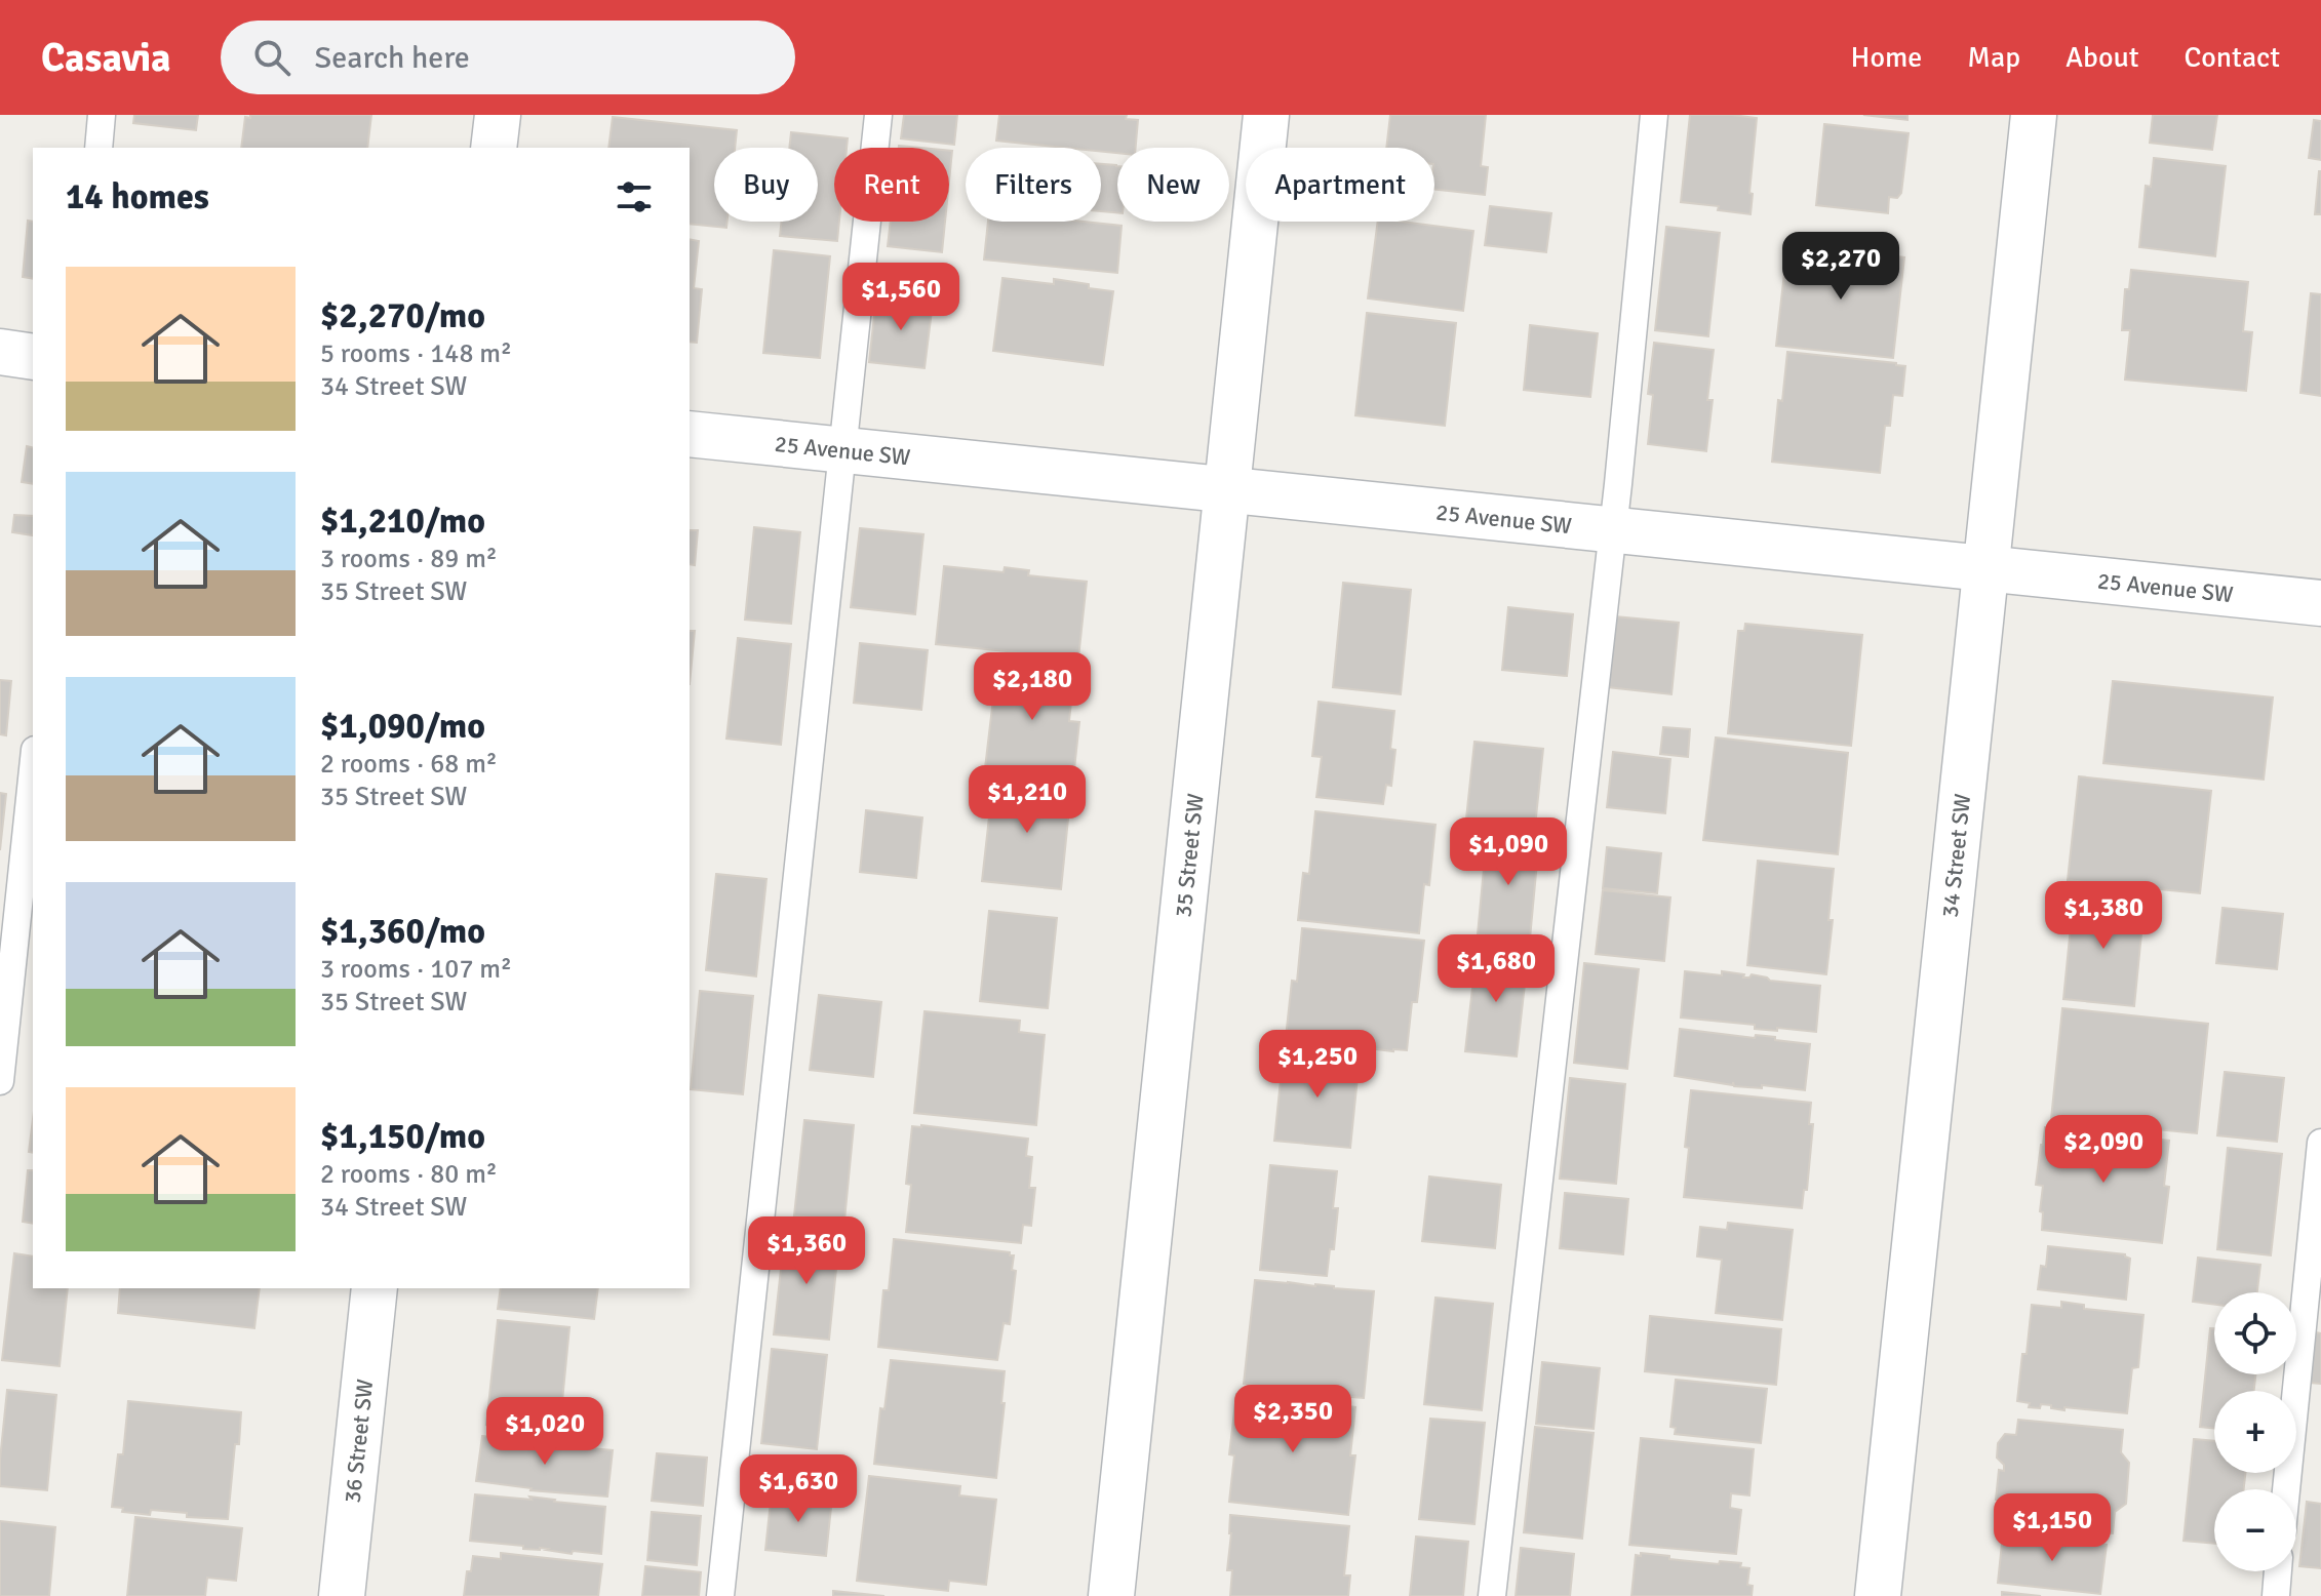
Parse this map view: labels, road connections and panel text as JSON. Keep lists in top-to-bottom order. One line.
{"streets":{"street":["25 Avenue SW","35 Street SW","34 Street SW","36 Street SW"]},"crossings":[["25 Avenue SW","35 Street SW"],["25 Avenue SW","34 Street SW"]],"page":{"header":"Casavia","search":"Search here","nav":["Home","Map","About","Contact"],"chip":["Buy","Rent","Filters","New","Apartment"],"heading":"14 homes","price":["$2,270","$1,560","$2,180","$1,210","$1,090","$1,380","$1,680","$1,250","$2,090","$1,360","$2,350","$1,020","$1,630","$1,150"],"list":[{"name":"$2,270/mo","note":"5 rooms · 148 m² · 34 Street SW"},{"name":"$1,210/mo","note":"3 rooms · 89 m² · 35 Street SW"},{"name":"$1,090/mo","note":"2 rooms · 68 m² · 35 Street SW"},{"name":"$1,360/mo","note":"3 rooms · 107 m² · 35 Street SW"},{"name":"$1,150/mo","note":"2 rooms · 80 m² · 34 Street SW"}],"map_buttons":["+","−"]}}
